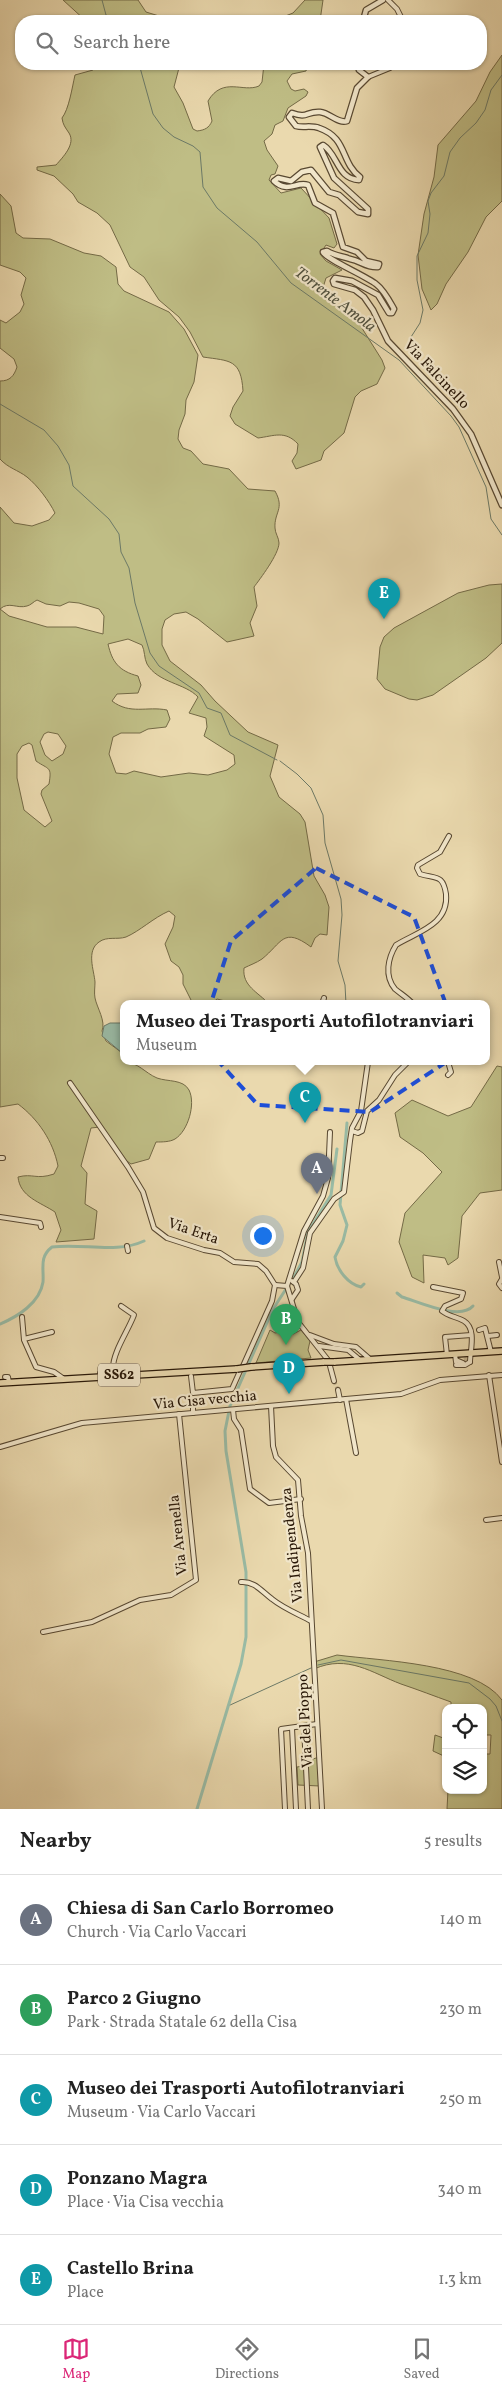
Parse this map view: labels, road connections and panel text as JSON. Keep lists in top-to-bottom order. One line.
{"streets":{"main road":["SS62"],"street":["Via Falcinello","Via Erta","Via Cisa vecchia","Via Arenella","Via Indipendenza","Via del Pioppo"]},"crossings":[["Via Cisa vecchia","Via Arenella"],["Via Cisa vecchia","Via Indipendenza"],["Via Indipendenza","Via del Pioppo"]],"water":["Torrente Amola"],"page":{"search":"Search here","pins":["E","C","A","B","D"],"popup":["Museo dei Trasporti Autofilotranviari","Museum"],"heading":["Nearby","5 results"],"list":[{"mark":"A","name":"Chiesa di San Carlo Borromeo","note":"Church · Via Carlo Vaccari","value":"140 m"},{"mark":"B","name":"Parco 2 Giugno","note":"Park · Strada Statale 62 della Cisa","value":"230 m"},{"mark":"C","name":"Museo dei Trasporti Autofilotranviari","note":"Museum · Via Carlo Vaccari","value":"250 m"},{"mark":"D","name":"Ponzano Magra","note":"Place · Via Cisa vecchia","value":"340 m"},{"mark":"E","name":"Castello Brina","note":"Place","value":"1.3 km"}],"nav":["Map","Directions","Saved"]}}
